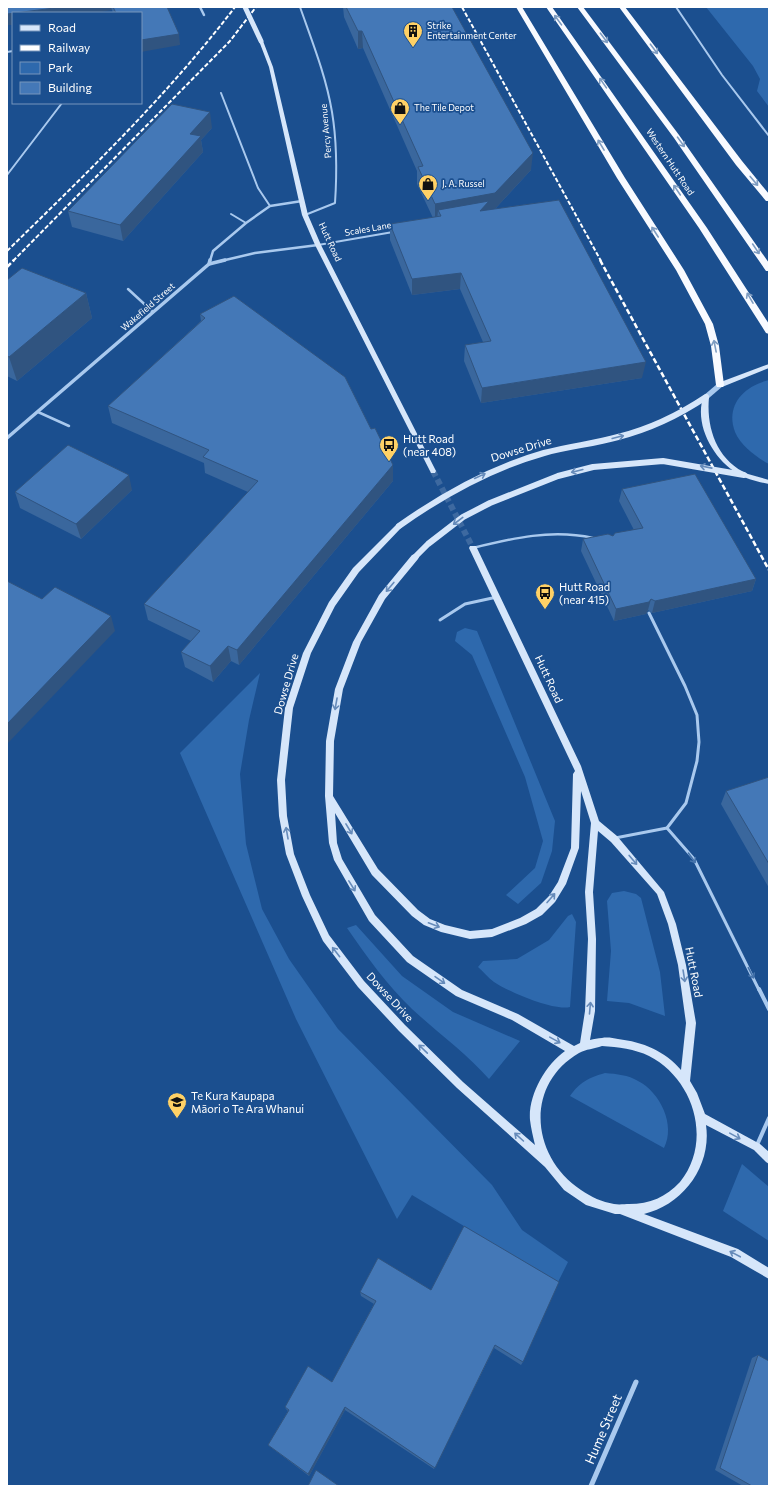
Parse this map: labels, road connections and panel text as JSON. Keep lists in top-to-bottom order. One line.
{"streets":{"highway":["Western Hutt Road"],"main road":["Hutt Road","Dowse Drive"],"street":["Wakefield Street","Hume Street"],"lane":["Percy Avenue","Scales Lane"]},"crossings":[["Percy Avenue","Hutt Road"],["Scales Lane","Hutt Road"],["Hutt Road","Wakefield Street"]],"places":{"building":["Strike Entertainment Center"],"shop":["The Tile Depot","J. A. Russel"],"bus stop":["Hutt Road (near 408)","Hutt Road (near 415)"],"school or university":["Te Kura Kaupapa Māori o Te Ara Whanui"]},"legend":["Road","Railway","Park","Building"]}
